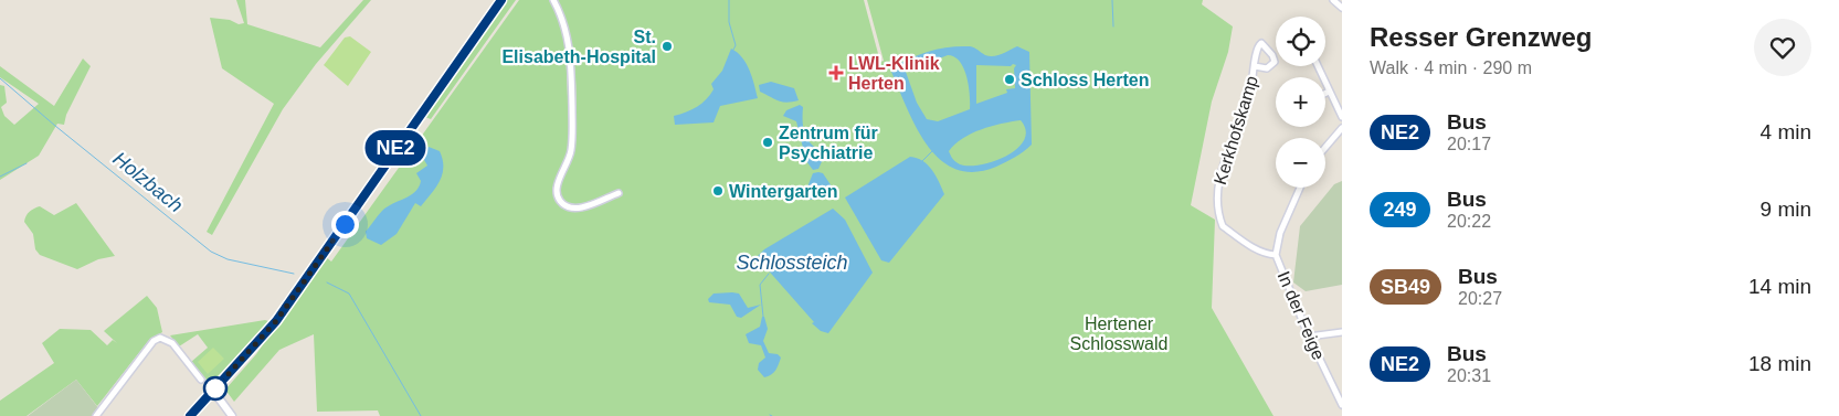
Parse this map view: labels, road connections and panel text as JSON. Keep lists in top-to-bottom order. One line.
{"streets":{"street":["Kerkhofskamp","In der Feige"]},"crossings":[["Kerkhofskamp","In der Feige"]],"water":["Holzbach","Schlossteich"],"parks":["Hertener Schlosswald"],"places":{"other":["St. Elisabeth-Hospital","Schloss Herten","Zentrum für Psychiatrie","Wintergarten"],"health":["LWL-Klinik Herten"]},"lines":["bus line NE2"],"page":{"on_map":"NE2","heading":["Resser Grenzweg","Walk · 4 min · 290 m"],"map_buttons":["+","−"],"list":[{"mark":"NE2","name":"Bus","note":"20:17","value":"4 min"},{"mark":"249","name":"Bus","note":"20:22","value":"9 min"},{"mark":"SB49","name":"Bus","note":"20:27","value":"14 min"},{"mark":"NE2","name":"Bus","note":"20:31","value":"18 min"}]}}
